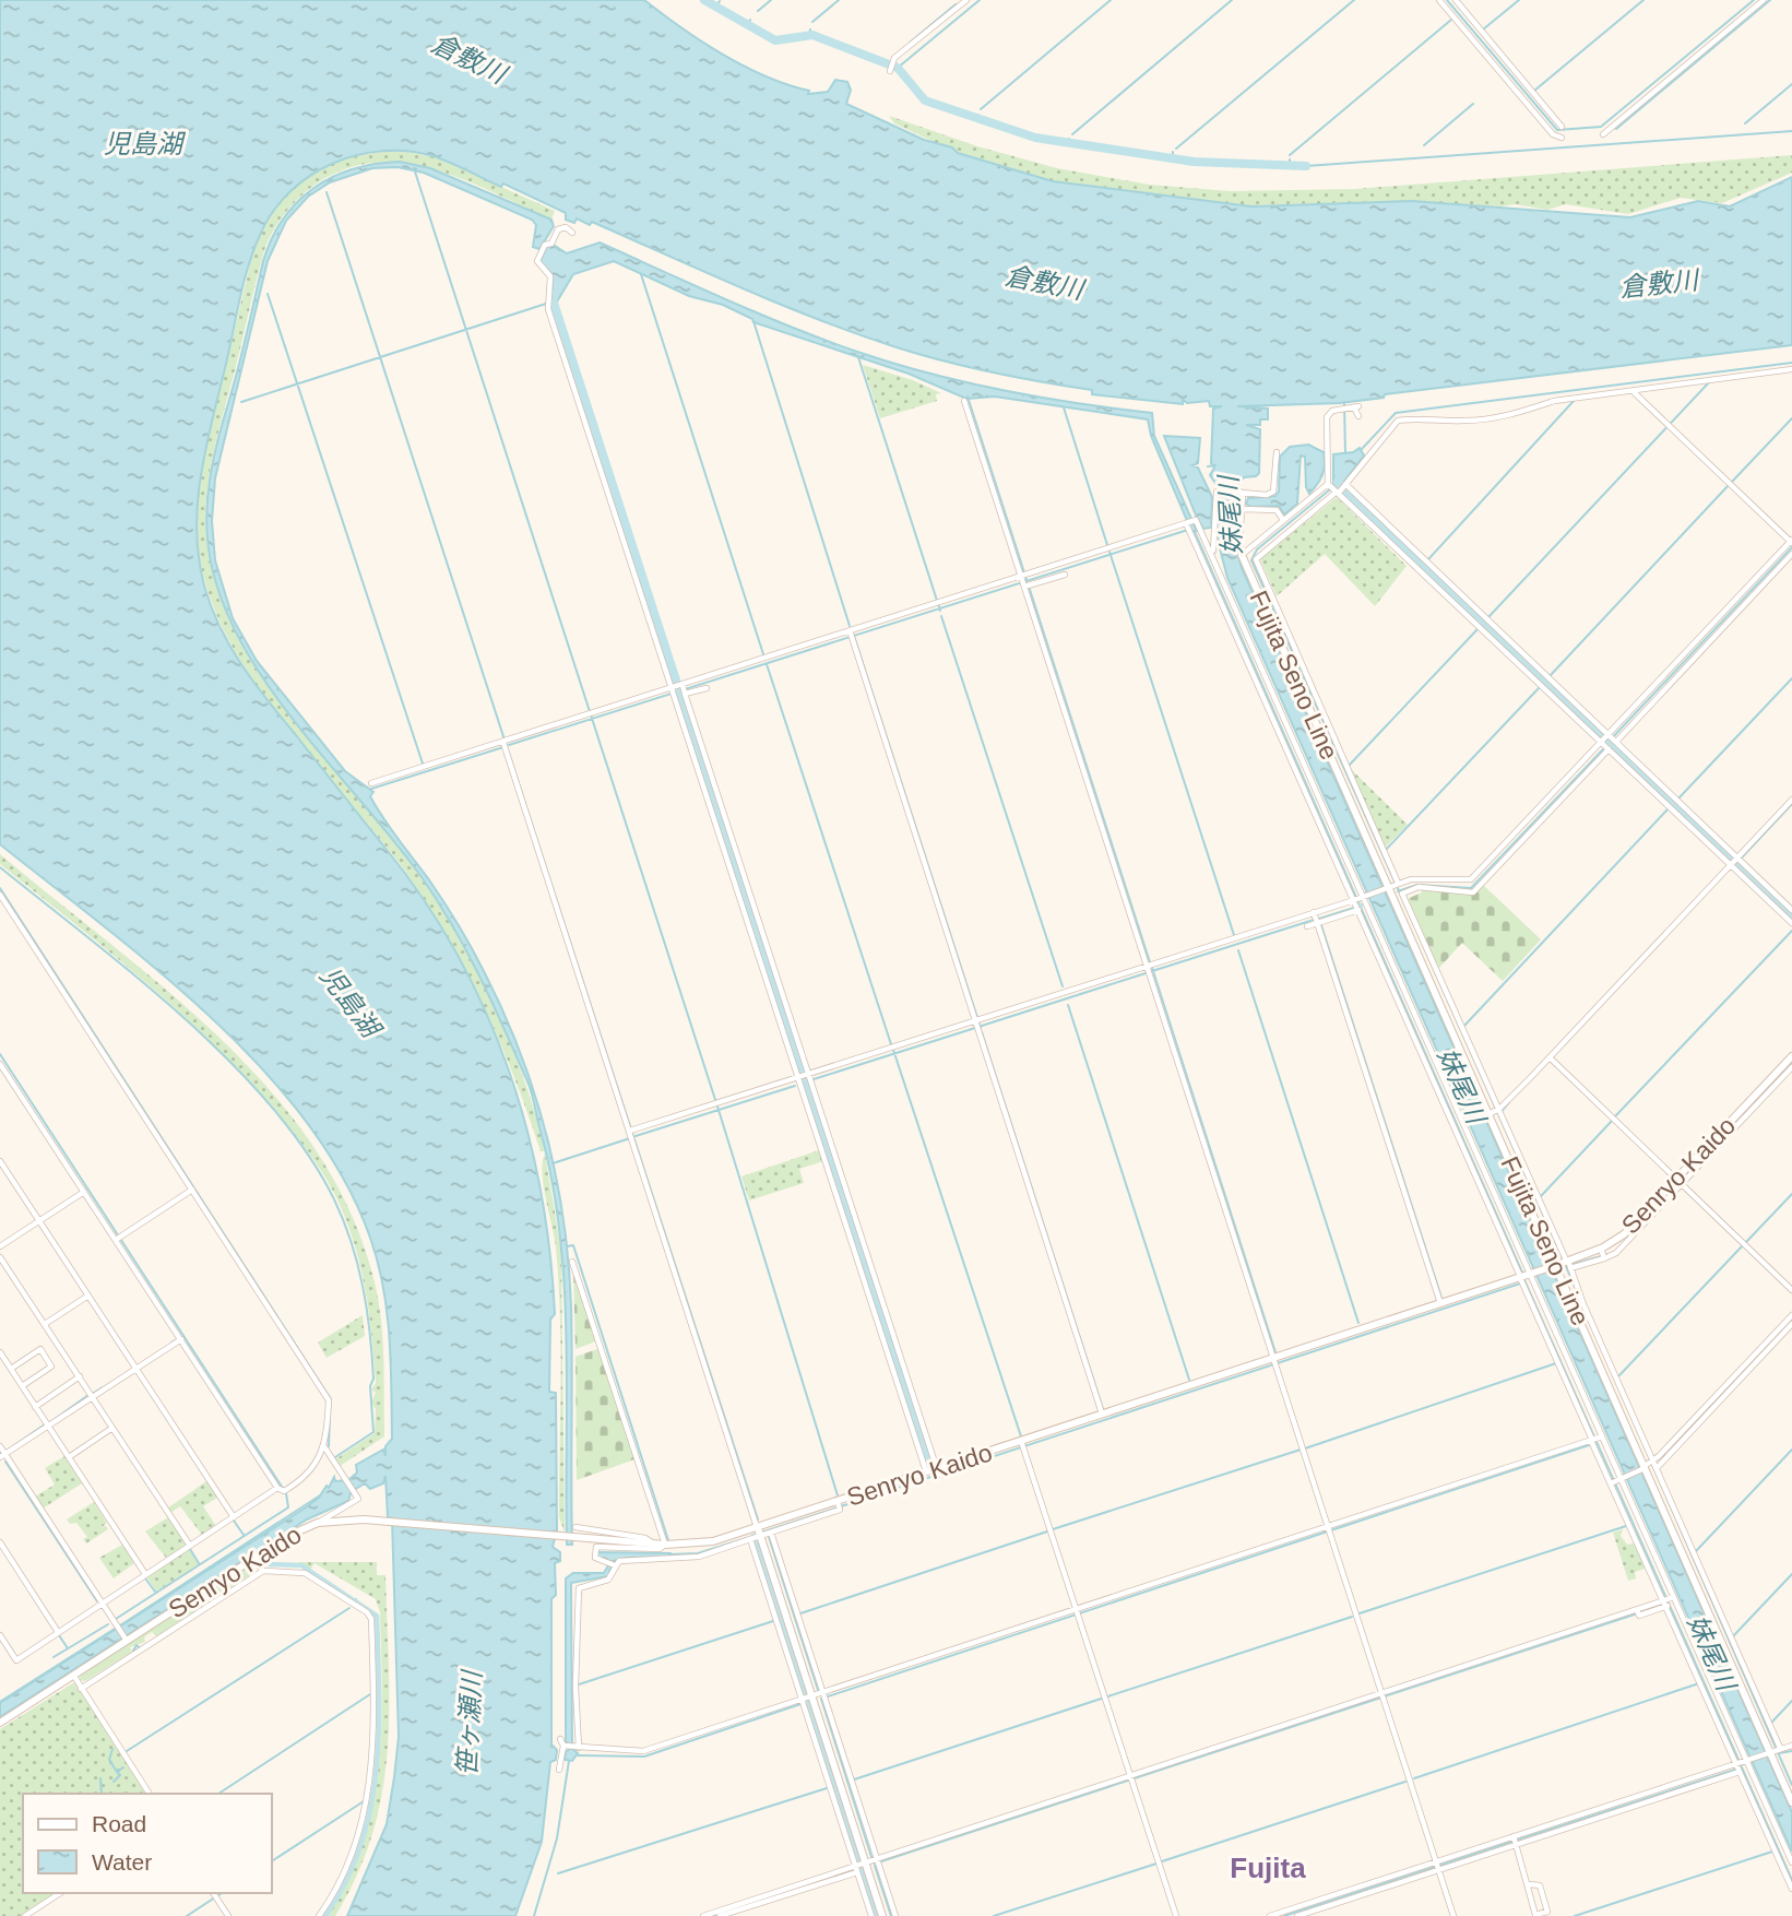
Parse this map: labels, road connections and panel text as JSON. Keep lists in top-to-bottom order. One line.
{"streets":{"street":["Fujita Seno Line","Senryo Kaido"]},"crossings":[["Fujita Seno Line","Senryo Kaido"]],"districts":["Fujita"],"water":["倉敷川","児島湖","妹尾川","笹ヶ瀬川"],"legend":["Road","Water"]}
